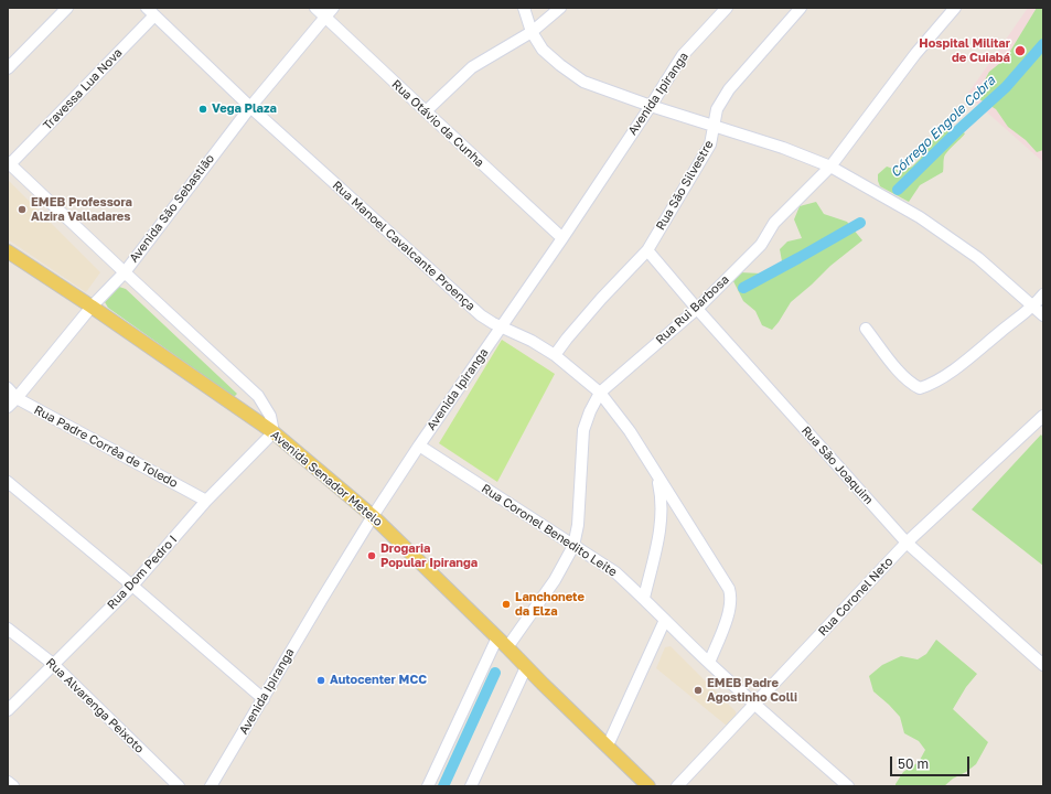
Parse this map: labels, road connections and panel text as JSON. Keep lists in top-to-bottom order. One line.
{"streets":{"main road":["Avenida Senador Metelo"],"street":["Travessa Lua Nova","Avenida Ipiranga","Rua Otávio da Cunha","Rua São Silvestre","Avenida São Sebastião","Rua Manoel Cavalcante Proença","Rua Rui Barbosa","Rua Padre Corrêa de Toledo","Rua São Joaquim","Rua Coronel Benedito Leite","Rua Dom Pedro I","Rua Coronel Neto","Rua Alvarenga Peixoto"]},"crossings":[["Travessa Lua Nova","Rua Manoel Cavalcante Proença"],["Avenida Ipiranga","Rua Otávio da Cunha"],["Avenida Ipiranga","Rua Manoel Cavalcante Proença"],["Avenida Ipiranga","Avenida Senador Metelo"],["Avenida Ipiranga","Rua Coronel Benedito Leite"],["Rua Otávio da Cunha","Avenida São Sebastião"],["Rua São Silvestre","Rua Manoel Cavalcante Proença"],["Rua São Silvestre","Rua São Joaquim"],["Avenida São Sebastião","Rua Manoel Cavalcante Proença"],["Avenida São Sebastião","Rua Padre Corrêa de Toledo"],["Avenida São Sebastião","Avenida Senador Metelo"],["Rua Manoel Cavalcante Proença","Rua Rui Barbosa"],["Rua Manoel Cavalcante Proença","Rua Coronel Benedito Leite"],["Rua Rui Barbosa","Rua São Joaquim"],["Rua Rui Barbosa","Avenida Senador Metelo"],["Rua Rui Barbosa","Rua Coronel Benedito Leite"],["Rua Padre Corrêa de Toledo","Rua Dom Pedro I"],["Rua São Joaquim","Rua Coronel Neto"],["Avenida Senador Metelo","Rua Dom Pedro I"],["Rua Coronel Benedito Leite","Rua Coronel Neto"],["Rua Dom Pedro I","Rua Alvarenga Peixoto"]],"water":["Córrego Engole Cobra"],"places":["Hospital Militar de Cuiabá","Vega Plaza","EMEB Professora Alzira Valladares","Drogaria Popular Ipiranga","Lanchonete da Elza","Autocenter MCC","EMEB Padre Agostinho Colli"],"scale_bar":"50 m"}
